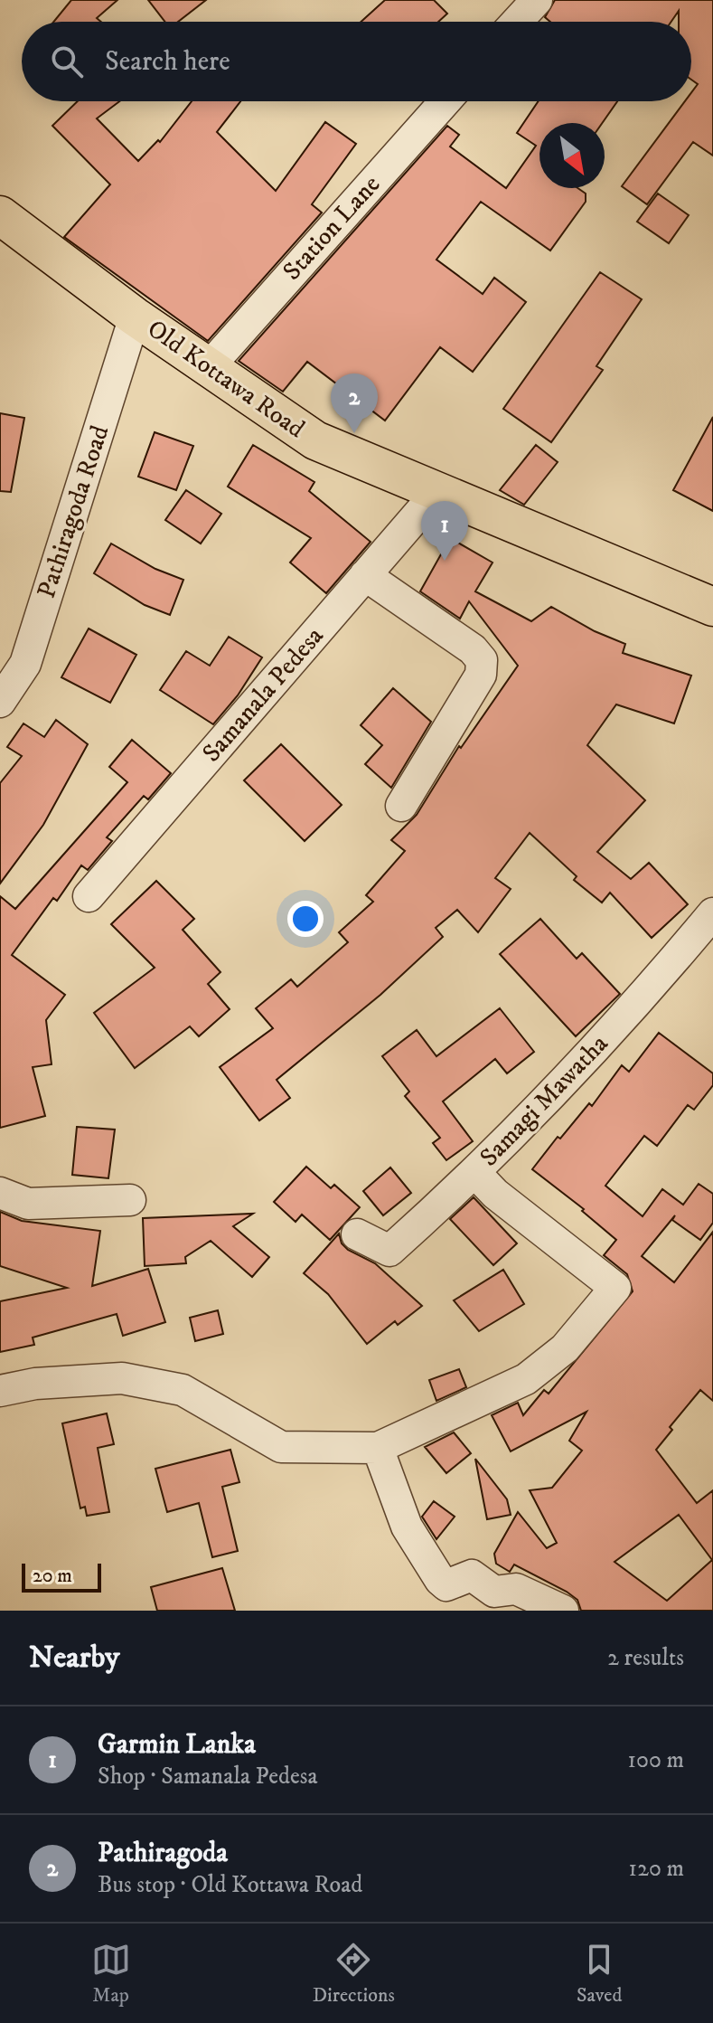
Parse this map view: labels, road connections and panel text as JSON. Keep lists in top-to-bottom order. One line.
{"streets":{"main road":["Old Kottawa Road"],"street":["Station Lane","Pathiragoda Road","Samanala Pedesa","Samagi Mawatha"]},"crossings":[["Station Lane","Old Kottawa Road"],["Old Kottawa Road","Pathiragoda Road"],["Old Kottawa Road","Samanala Pedesa"]],"scale_bar":"20 m","north":"bottom right","page":{"search":"Search here","pins":["2","1"],"scale":"20 m","heading":["Nearby","2 results"],"list":[{"mark":"1","name":"Garmin Lanka","note":"Shop · Samanala Pedesa","value":"100 m"},{"mark":"2","name":"Pathiragoda","note":"Bus stop · Old Kottawa Road","value":"120 m"}],"nav":["Map","Directions","Saved"]}}
